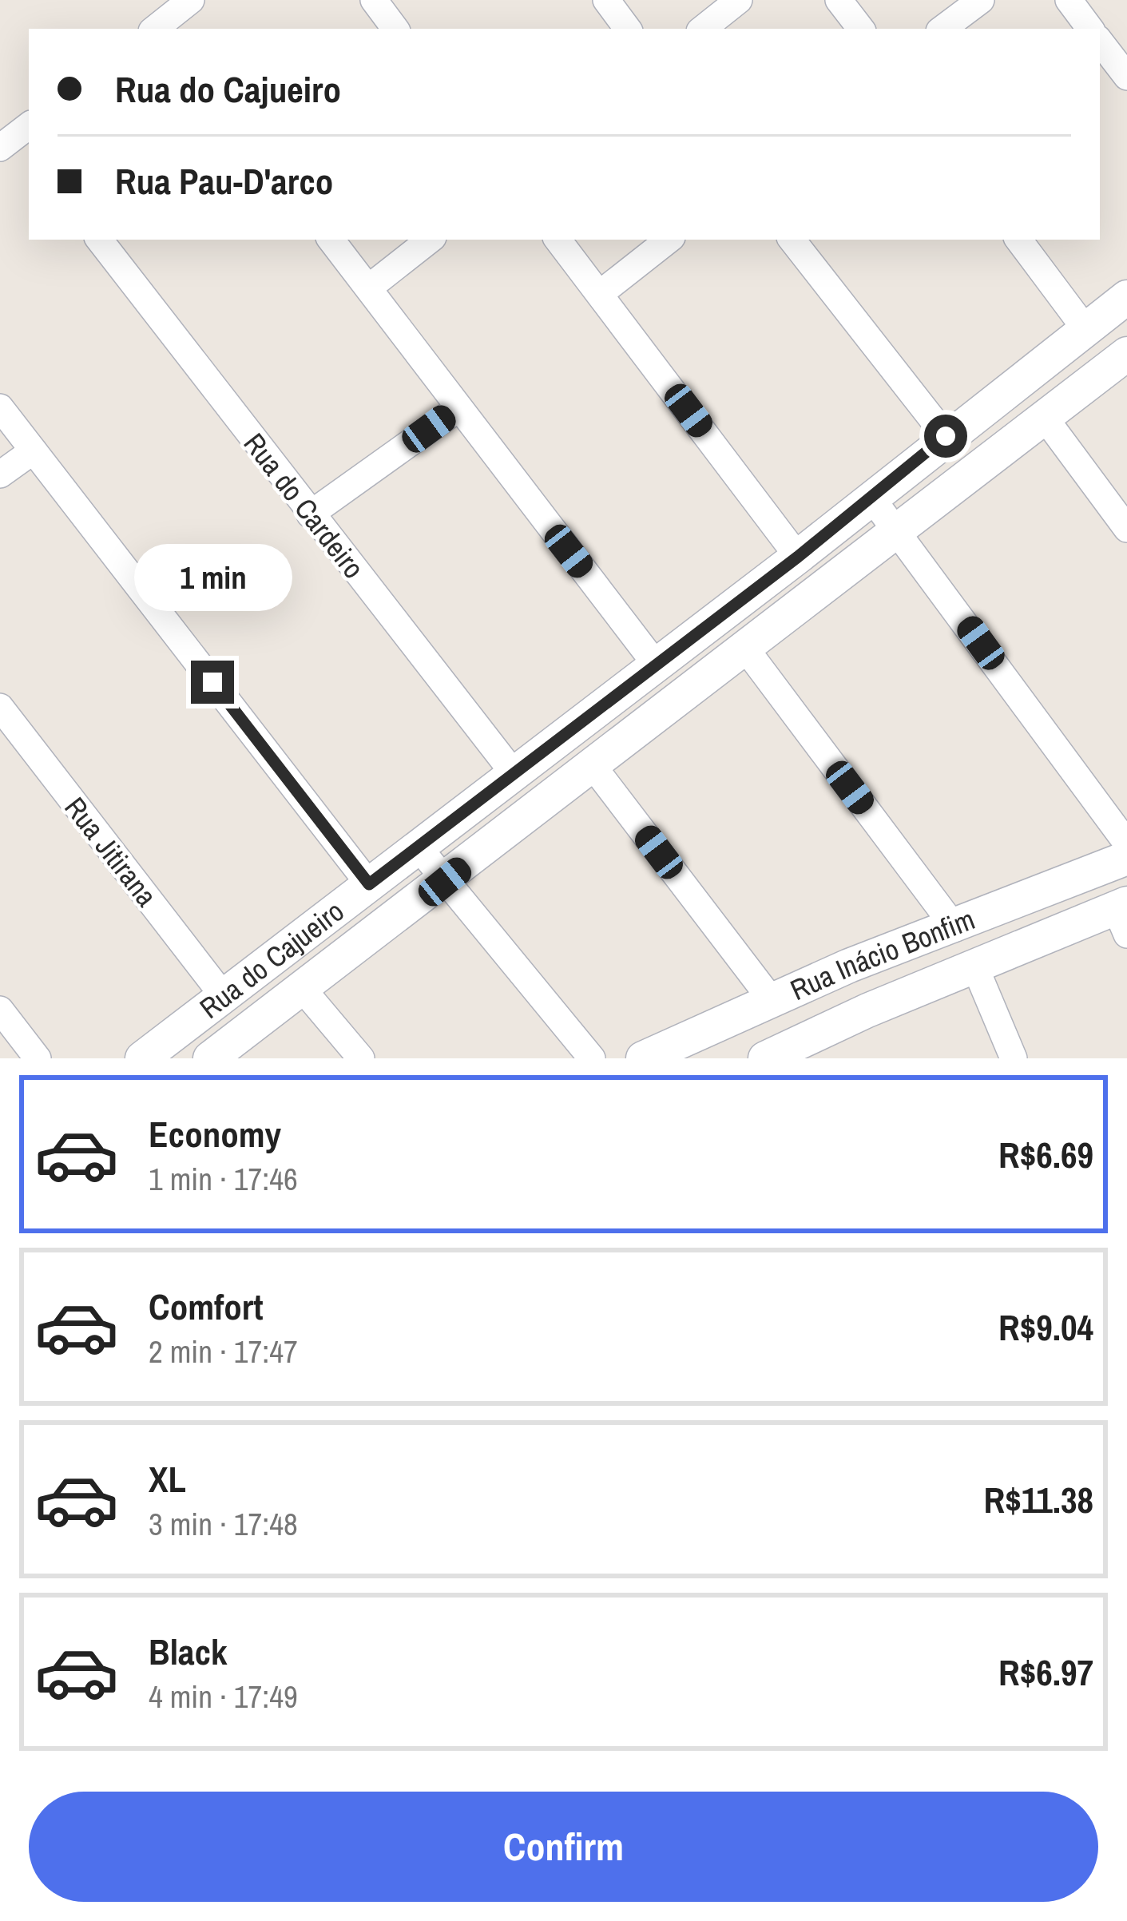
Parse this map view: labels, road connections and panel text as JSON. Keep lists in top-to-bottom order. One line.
{"streets":{"street":["Rua do Cardeiro","Rua Jitirana","Rua Inácio Bonfim","Rua do Cajueiro"]},"crossings":[["Rua do Cardeiro","Rua do Cajueiro"],["Rua Jitirana","Rua do Cajueiro"]],"page":{"banner":["Rua do Cajueiro","Rua Pau-D'arco"],"bubble":"1 min","list":[{"name":"Economy","note":"1 min · 17:46","value":"R$6.69"},{"name":"Comfort","note":"2 min · 17:47","value":"R$9.04"},{"name":"XL","note":"3 min · 17:48","value":"R$11.38"},{"name":"Black","note":"4 min · 17:49","value":"R$6.97"}],"buttons":"Confirm"}}
